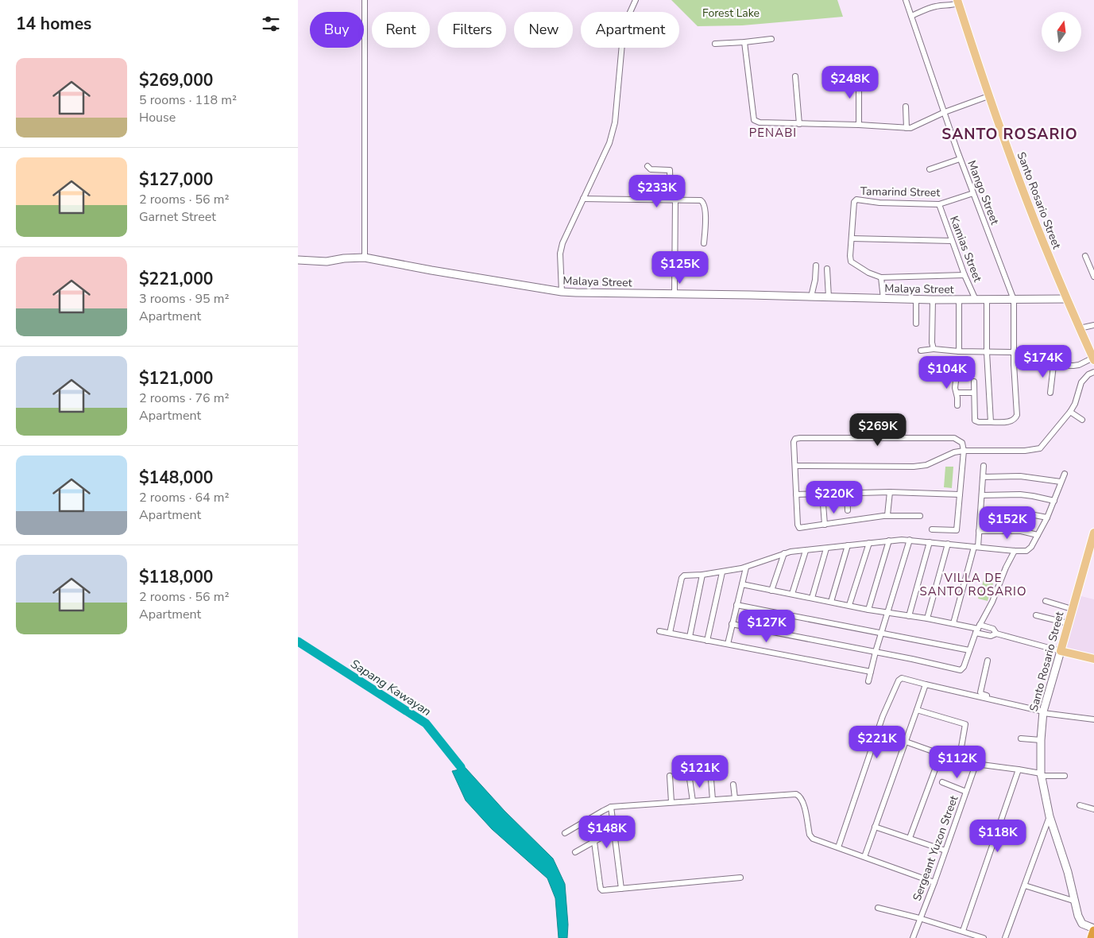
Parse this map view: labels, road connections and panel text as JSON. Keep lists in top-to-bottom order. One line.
{"streets":{"main road":["Santo Rosario Street"],"street":["Tamarind Street","Mango Street","Kamias Street","Malaya Street","Sergeant Yuzon Street"]},"crossings":[["Tamarind Street","Mango Street"],["Tamarind Street","Kamias Street"],["Mango Street","Malaya Street"],["Santo Rosario Street","Malaya Street"],["Kamias Street","Malaya Street"]],"districts":["PENABI","SANTO ROSARIO","VILLA DE SANTO ROSARIO"],"water":["Sapang Kawayan"],"parks":["Forest Lake"],"north":"top","page":{"heading":"14 homes","chip":["Buy","Rent","Filters","New","Apartment"],"list":[{"name":"$269,000","note":"5 rooms · 118 m² · House"},{"name":"$127,000","note":"2 rooms · 56 m² · Garnet Street"},{"name":"$221,000","note":"3 rooms · 95 m² · Apartment"},{"name":"$121,000","note":"2 rooms · 76 m² · Apartment"},{"name":"$148,000","note":"2 rooms · 64 m² · Apartment"},{"name":"$118,000","note":"2 rooms · 56 m² · Apartment"}],"price":["$248K","$233K","$125K","$174K","$104K","$269K","$220K","$152K","$127K","$221K","$112K","$121K","$148K","$118K"]}}
